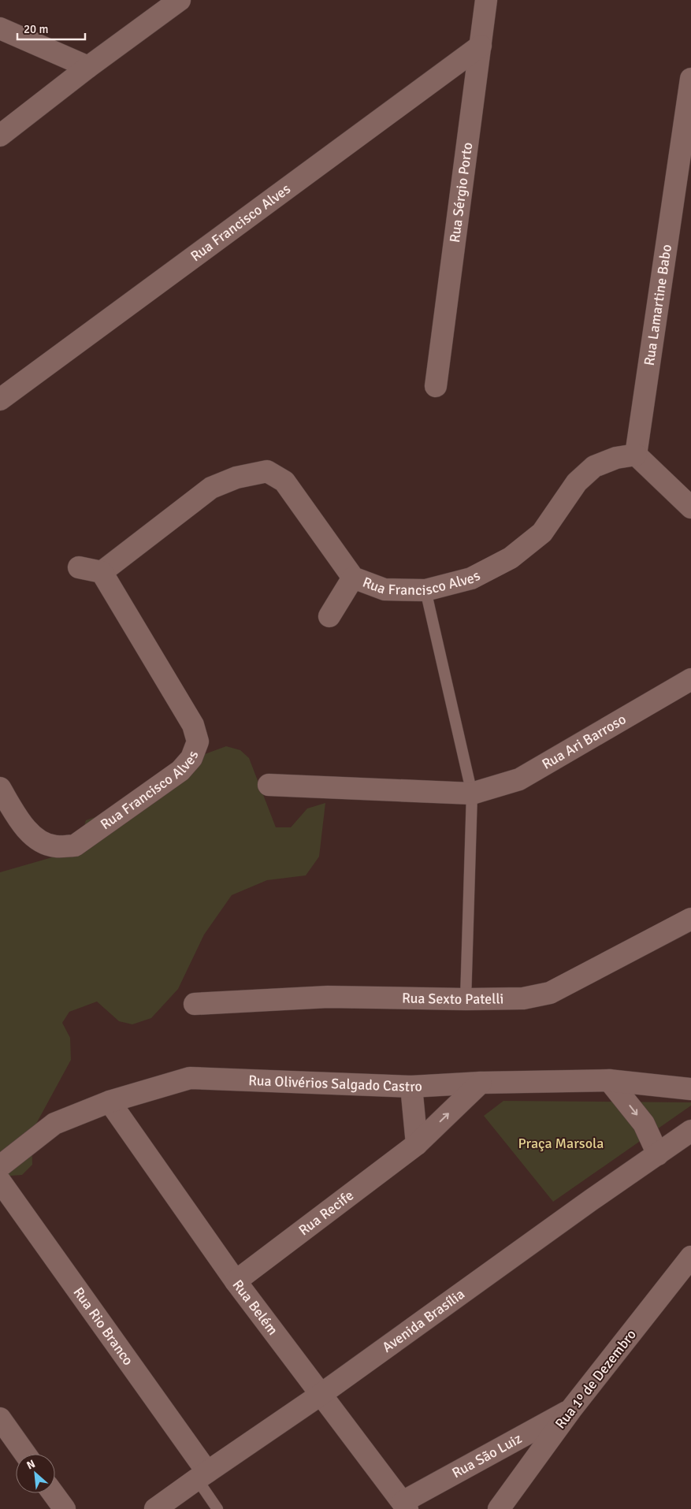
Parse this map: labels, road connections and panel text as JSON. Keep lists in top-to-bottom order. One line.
{"streets":{"street":["Rua Sérgio Porto","Rua Francisco Alves","Rua Lamartine Babo","Rua Ari Barroso","Rua Sexto Patelli","Rua Olivérios Salgado Castro","Rua Recife","Rua Belém","Avenida Brasília","Rua Rio Branco","Rua 1º de Dezembro","Rua São Luiz"]},"crossings":[["Rua Sérgio Porto","Rua Francisco Alves"],["Rua Francisco Alves","Rua Lamartine Babo"],["Rua Olivérios Salgado Castro","Rua Recife"],["Rua Olivérios Salgado Castro","Rua Belém"],["Rua Recife","Rua Belém"],["Rua Belém","Avenida Brasília"],["Rua Belém","Rua São Luiz"],["Avenida Brasília","Rua Rio Branco"],["Rua 1º de Dezembro","Rua São Luiz"]],"parks":["Praça Marsola"],"scale_bar":"20 m","north":"top left"}
